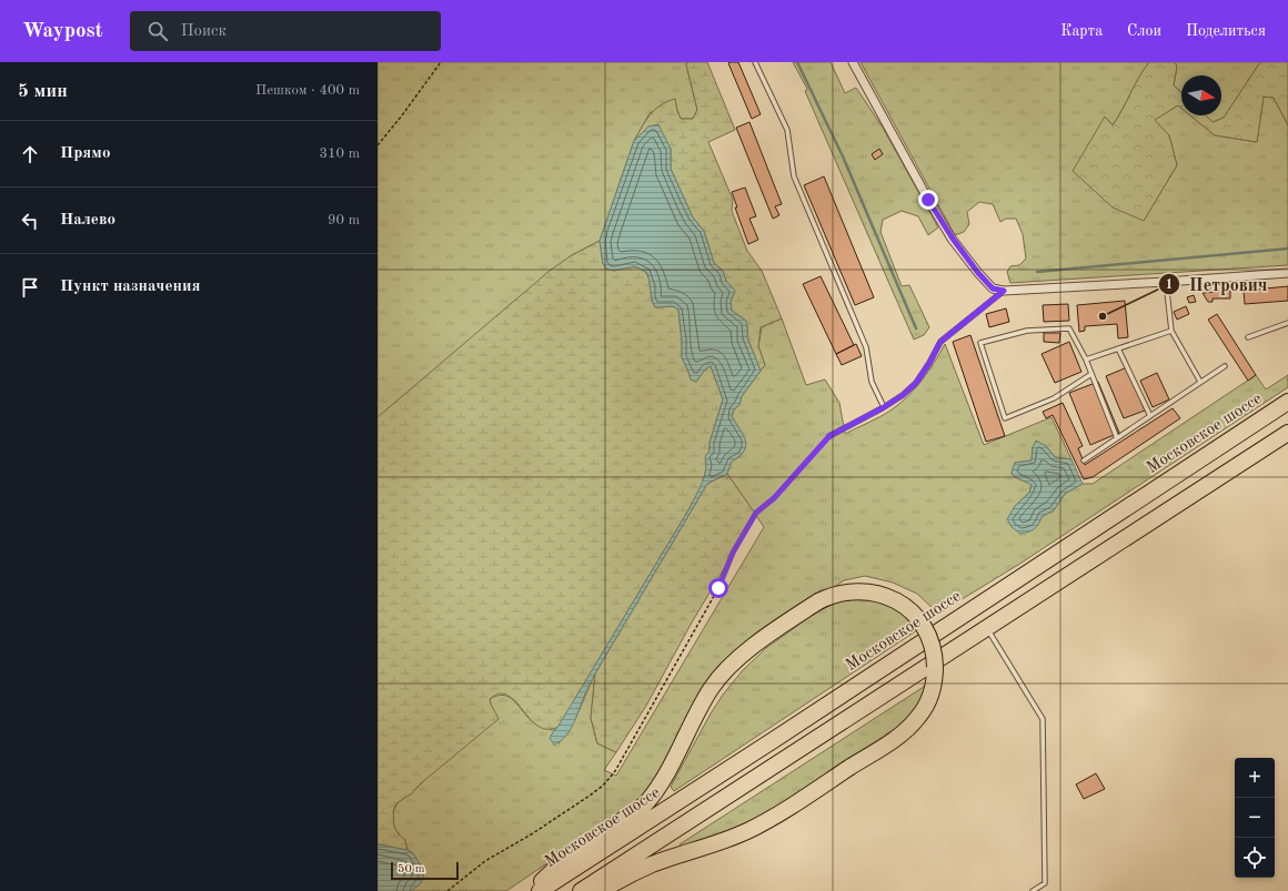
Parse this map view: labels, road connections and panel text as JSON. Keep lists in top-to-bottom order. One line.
{"streets":{"highway":["Московское шоссе"]},"places":["Петрович"],"scale_bar":"50 m","north":"right","page":{"header":"Waypost","search":"Поиск","nav":["Карта","Слои","Поделиться"],"heading":["5 мин","Пешком · 400 m"],"list":[["Прямо","310 m"],["Налево","90 m"],"Пункт назначения"],"map_buttons":["+","−"],"scale":"50 m"}}
